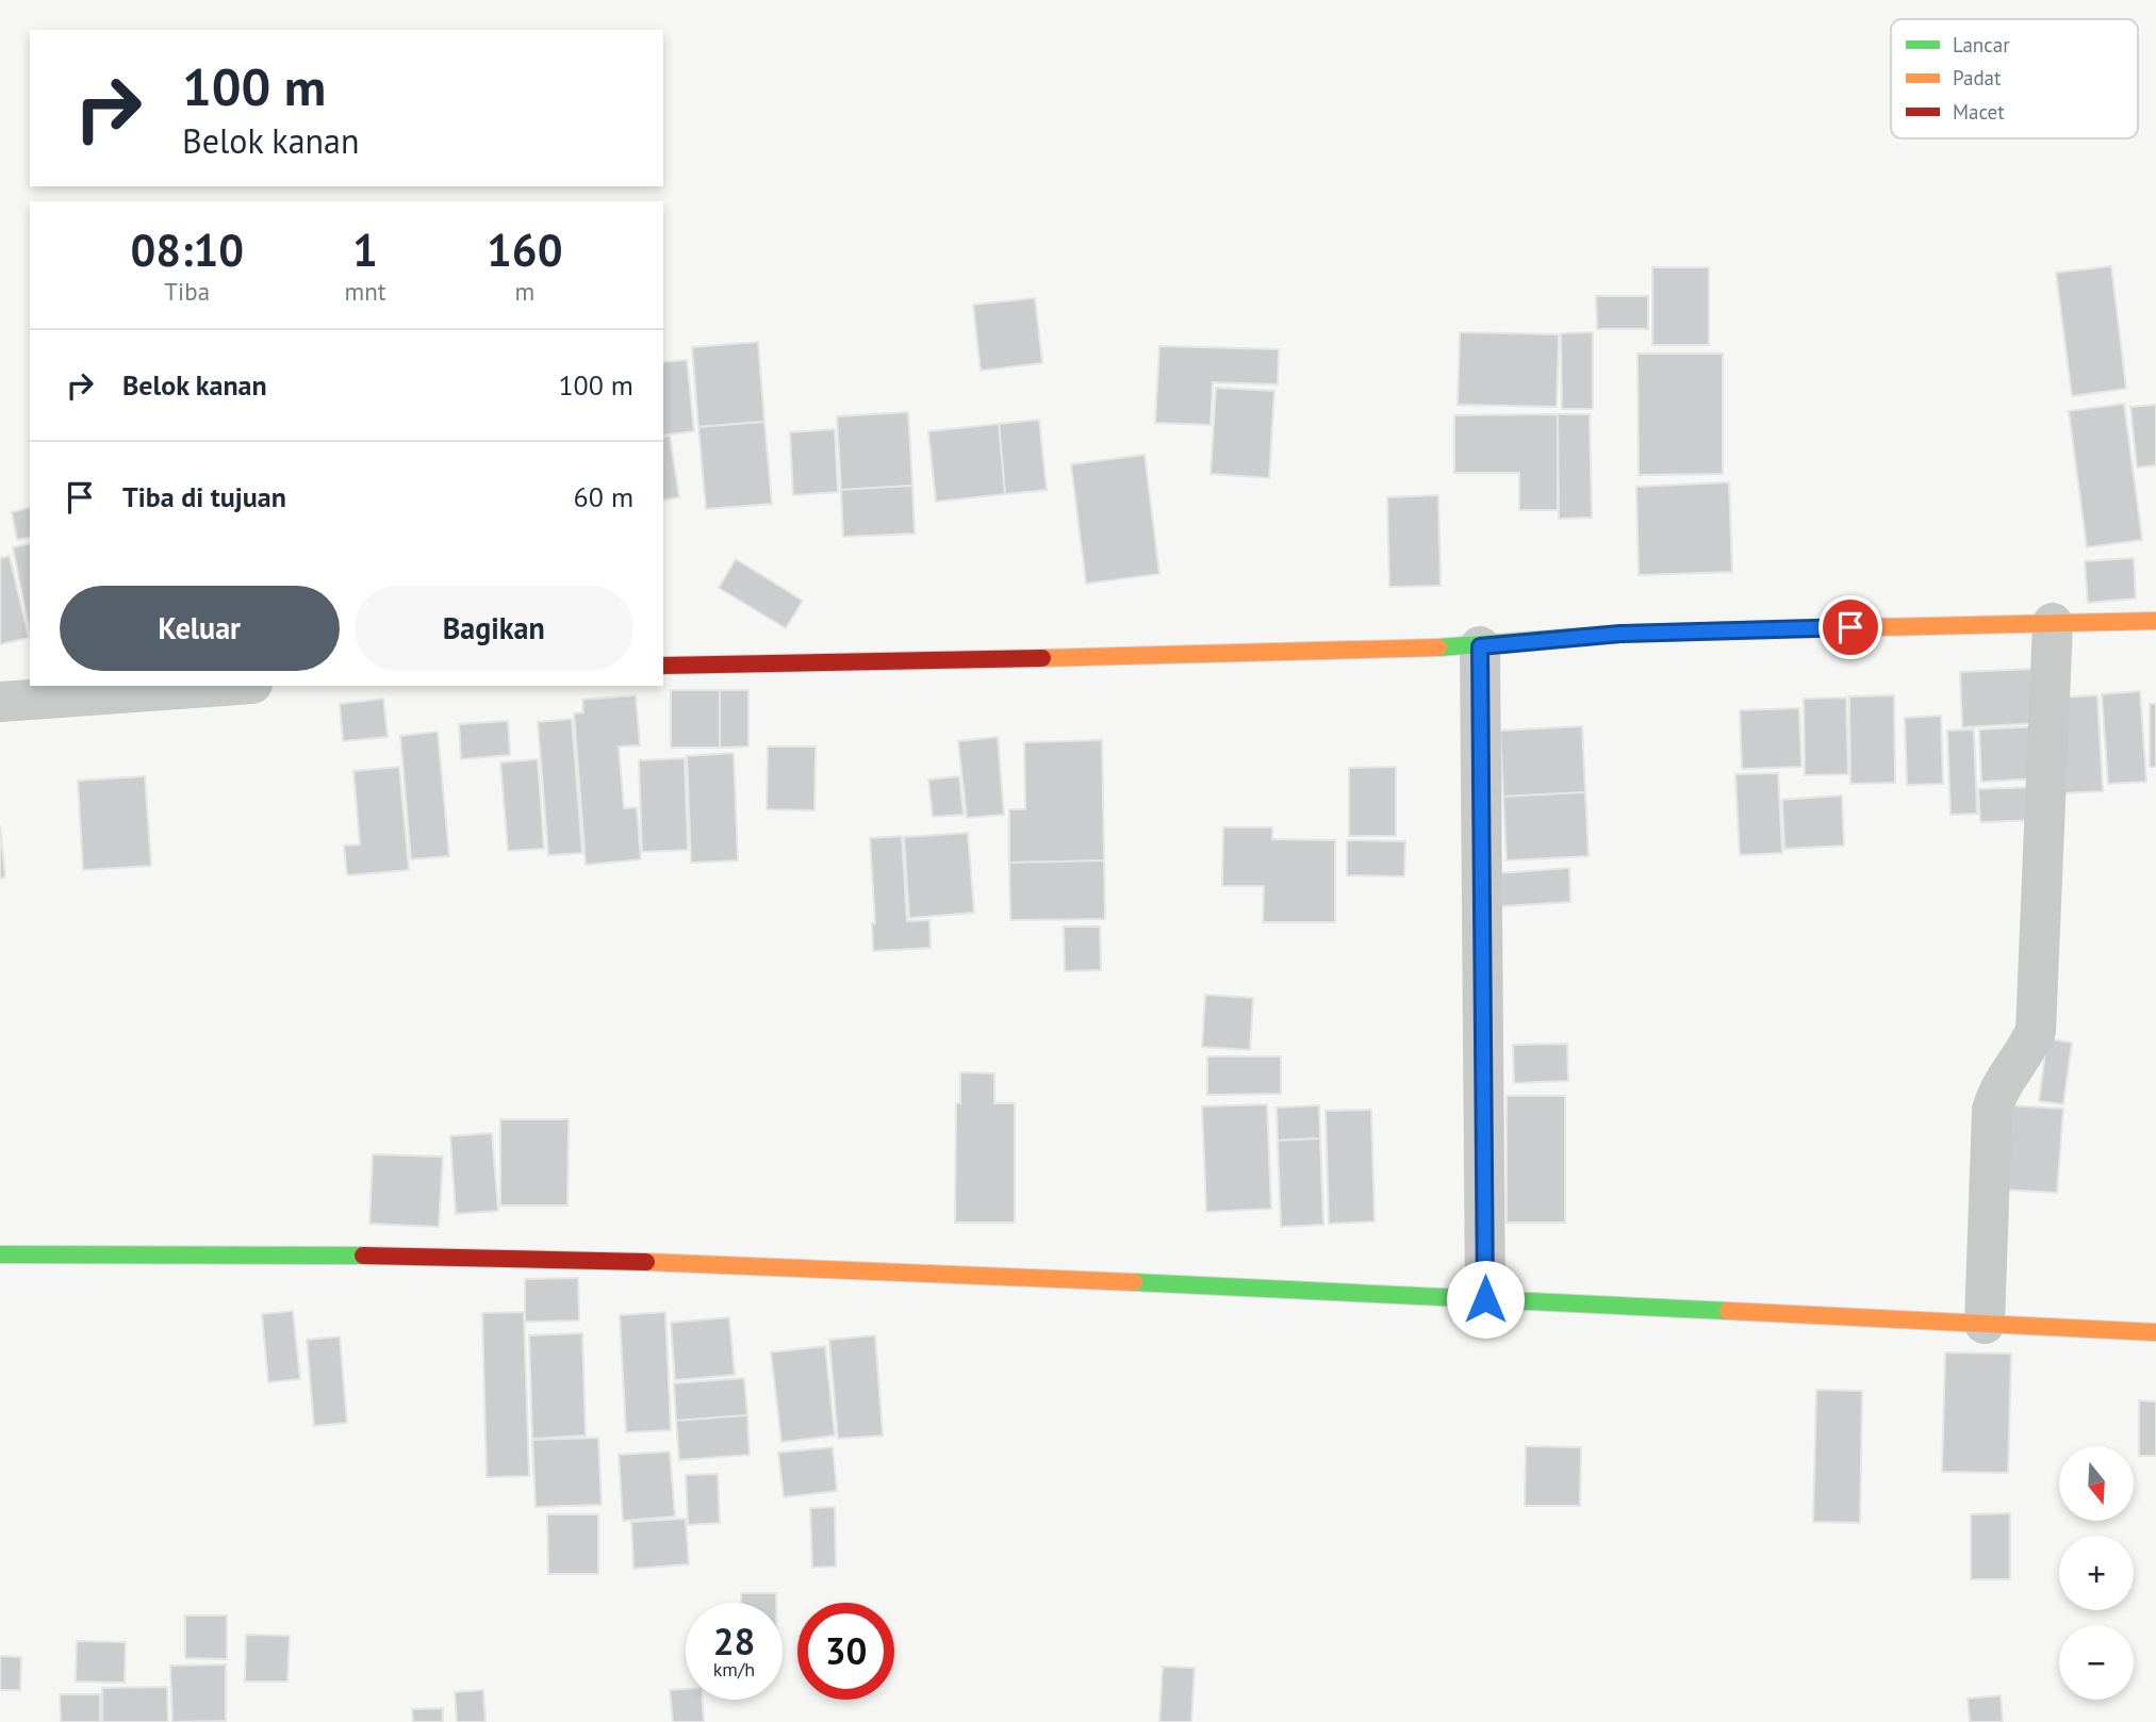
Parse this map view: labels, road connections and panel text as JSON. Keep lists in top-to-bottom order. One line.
{"legend":["Lancar","Padat","Macet"],"north":"bottom","page":{"turn":["100 m","Belok kanan"],"eta":["08:10","Tiba","1","mnt","160","m"],"list":[{"name":"Belok kanan","value":"100 m"},{"name":"Tiba di tujuan","value":"60 m"}],"buttons":["Keluar","Bagikan"],"map_buttons":["+","−"],"speed":"28 km/h","limit":"30"}}
